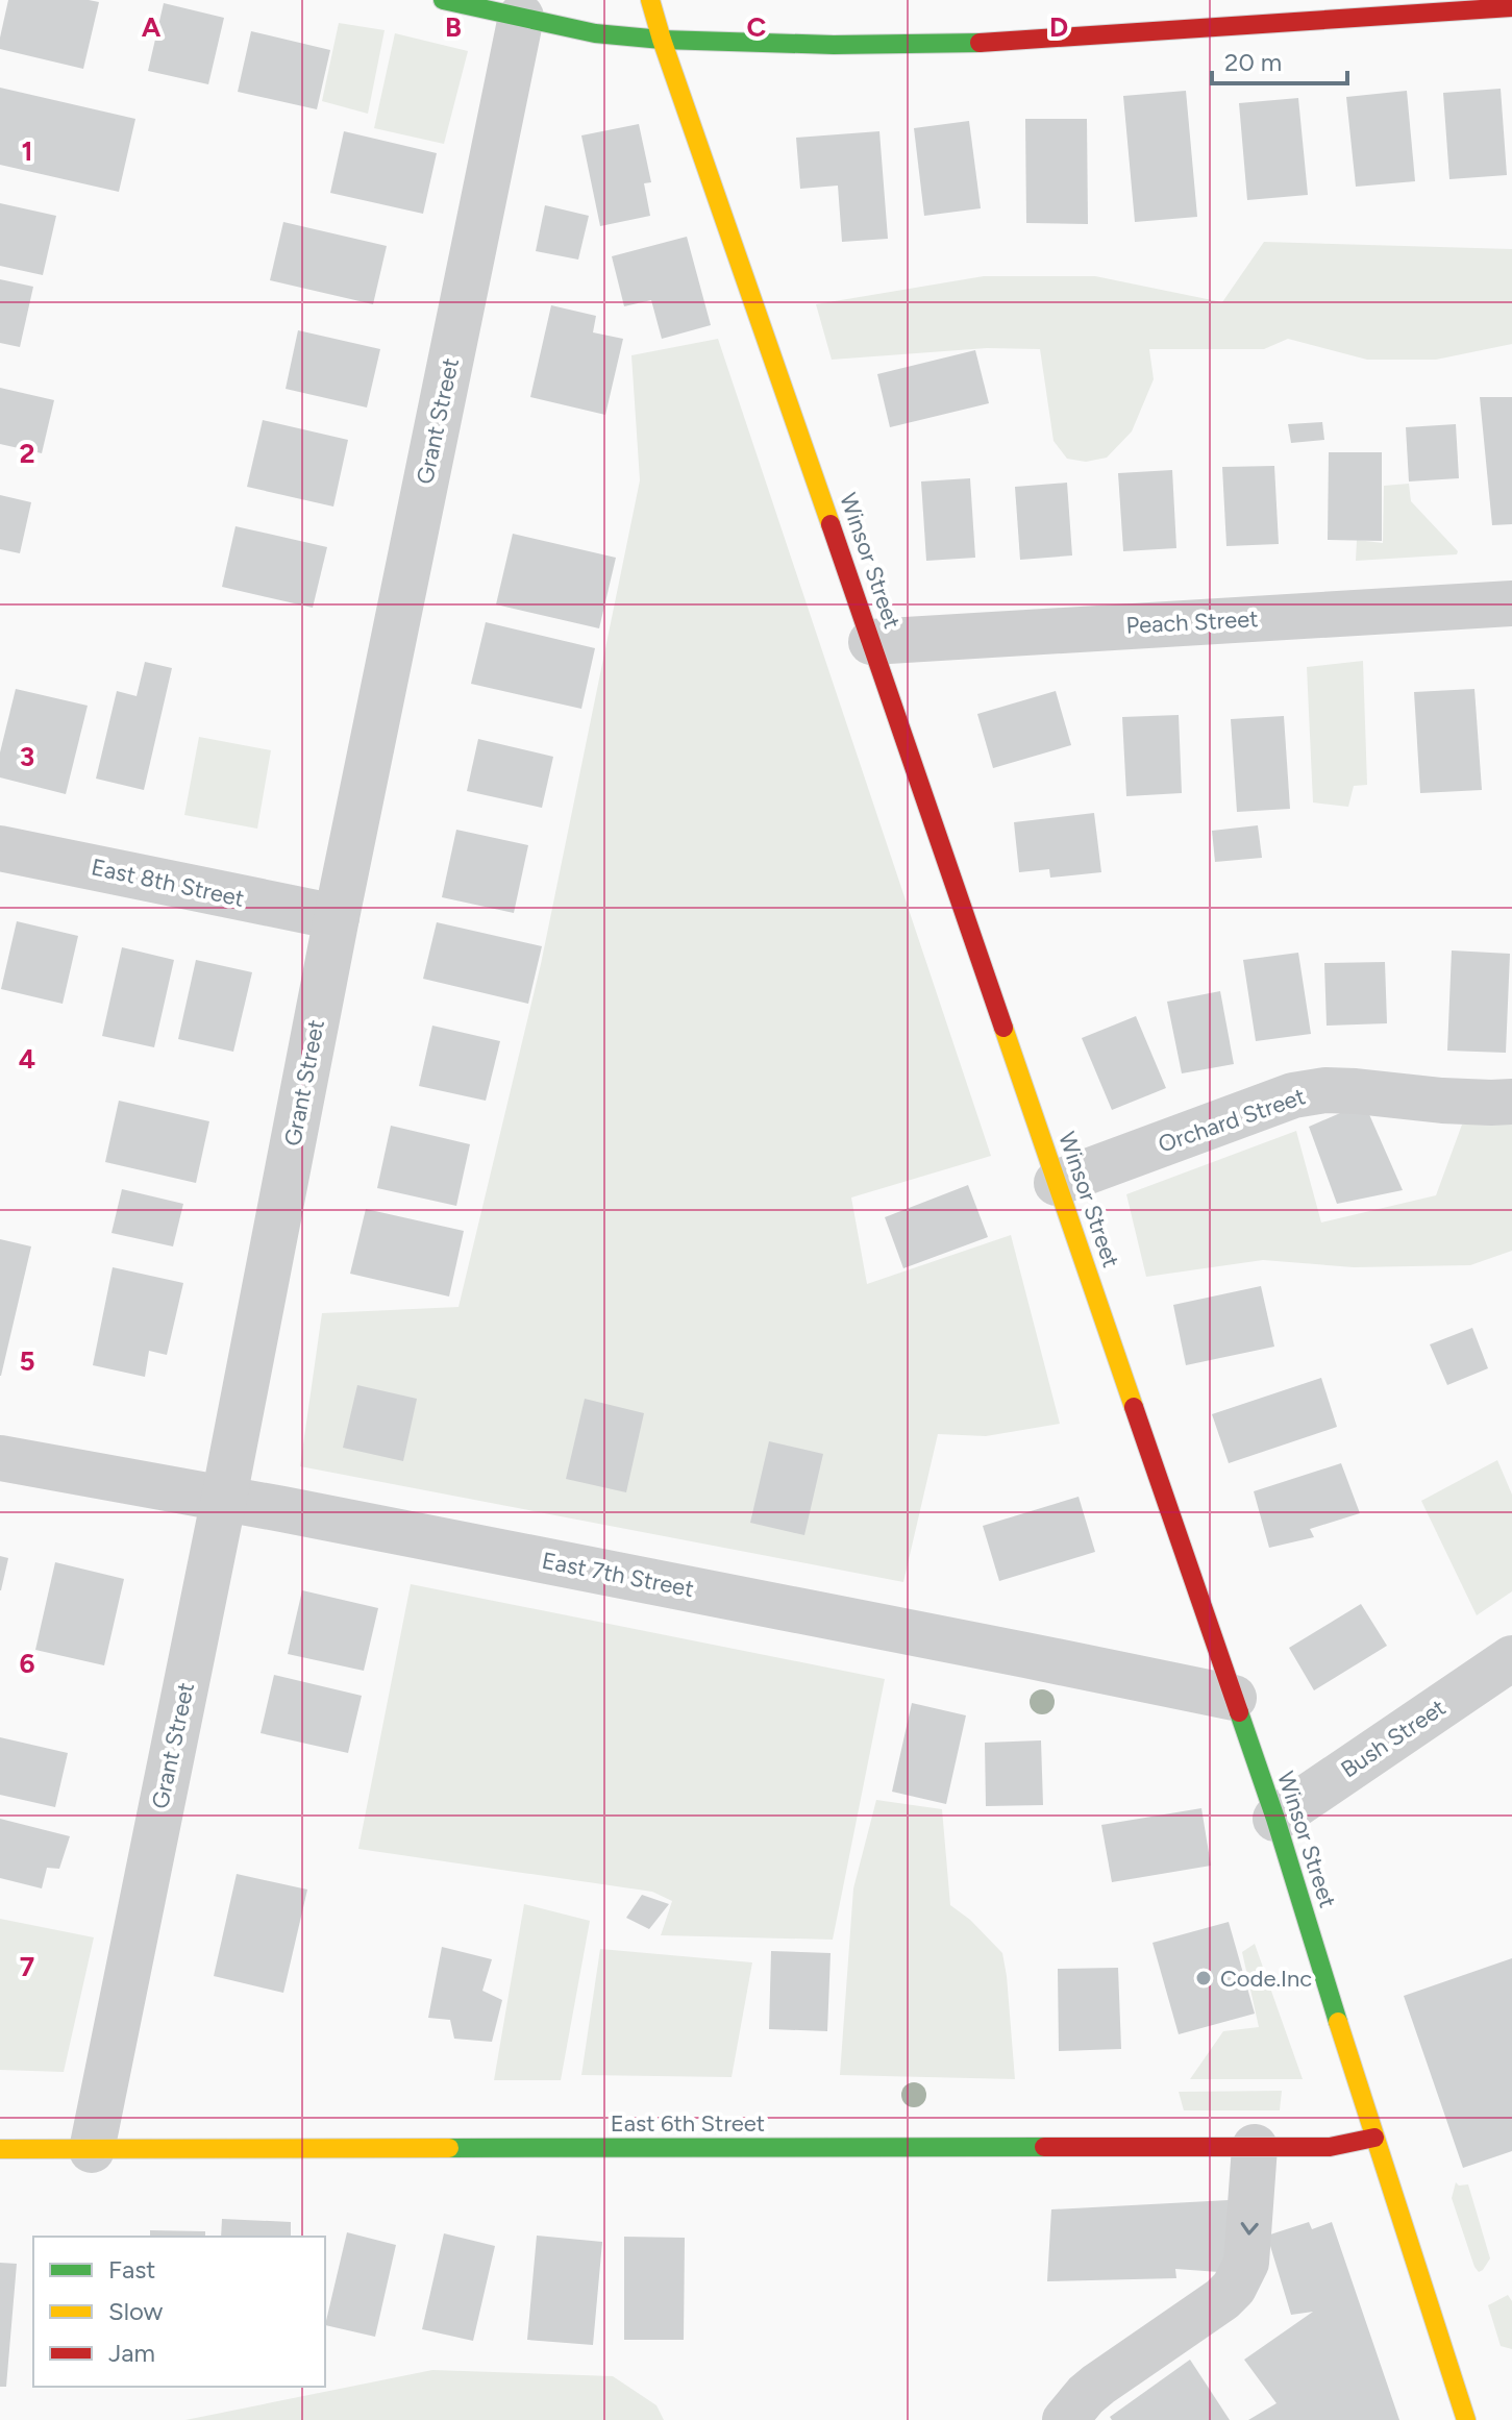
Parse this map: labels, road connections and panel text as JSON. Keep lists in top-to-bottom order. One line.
{"streets":{"street":["Grant Street","Winsor Street","Peach Street","East 8th Street","Orchard Street","East 7th Street","Bush Street","East 6th Street"]},"crossings":[["Grant Street","East 8th Street"],["Grant Street","East 7th Street"],["Grant Street","East 6th Street"],["Winsor Street","Peach Street"],["Winsor Street","Orchard Street"],["Winsor Street","East 7th Street"],["Winsor Street","Bush Street"],["Winsor Street","East 6th Street"]],"places":["Code.Inc"],"legend":["Fast","Slow","Jam"],"scale_bar":"20 m","grid":{"columns":["A","B","C","D"],"rows":["1","2","3","4","5","6","7"]}}
